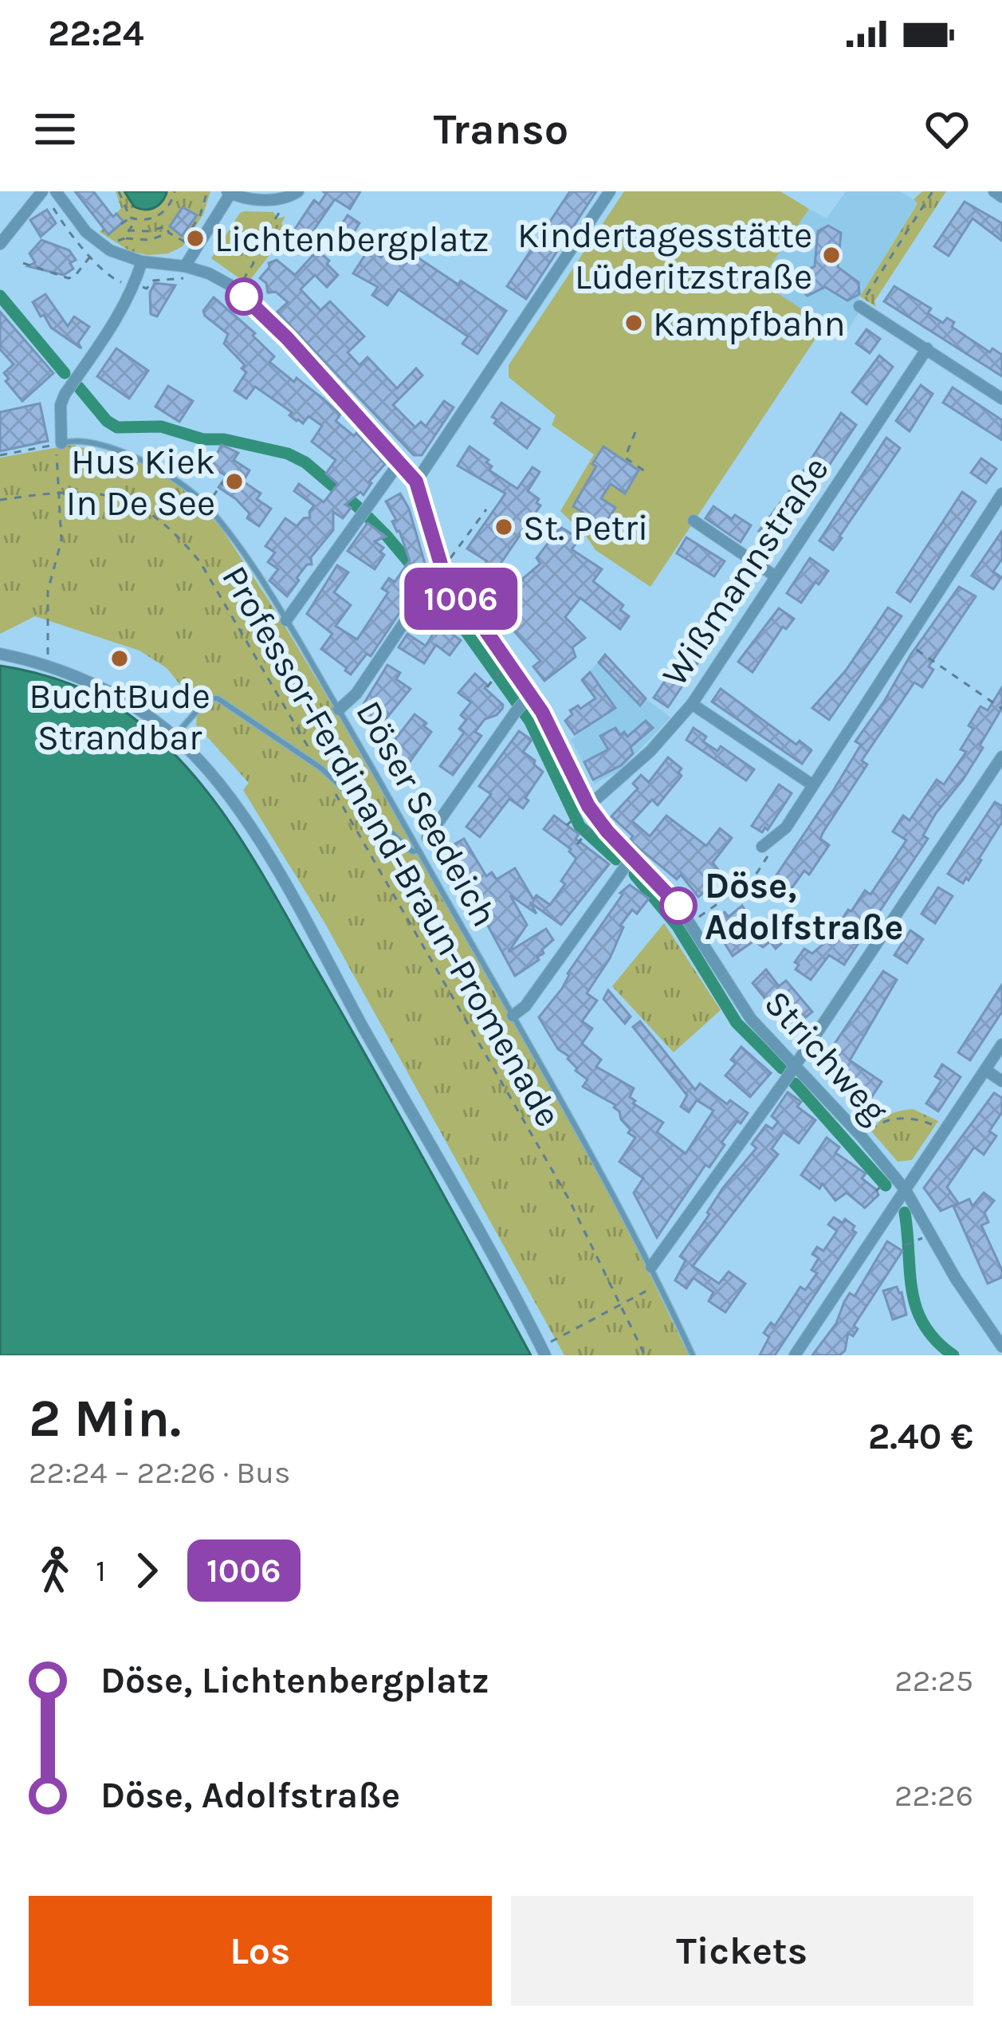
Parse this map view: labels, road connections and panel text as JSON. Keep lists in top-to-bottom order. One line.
{"streets":{"street":["Wißmannstraße","Strichweg"],"lane":["Döser Seedeich"],"path":["Professor-Ferdinand-Braun-Promenade"]},"crossings":[["Wißmannstraße","Strichweg"]],"places":["Lichtenbergplatz","Kindertagesstätte Lüderitzstraße","Kampfbahn","Hus Kiek In De See","St. Petri","BuchtBude Strandbar","Döse, Adolfstraße"],"lines":["bus line 1006"],"page":{"status":"22:24","header":"Transo","on_map":"1006","heading":["2 Min.","22:24 – 22:26 · Bus","2.40 €"],"legs":["1","1006"],"list":[{"name":"Döse, Lichtenbergplatz","value":"22:25"},{"name":"Döse, Adolfstraße","value":"22:26"}],"buttons":["Los","Tickets"]}}
